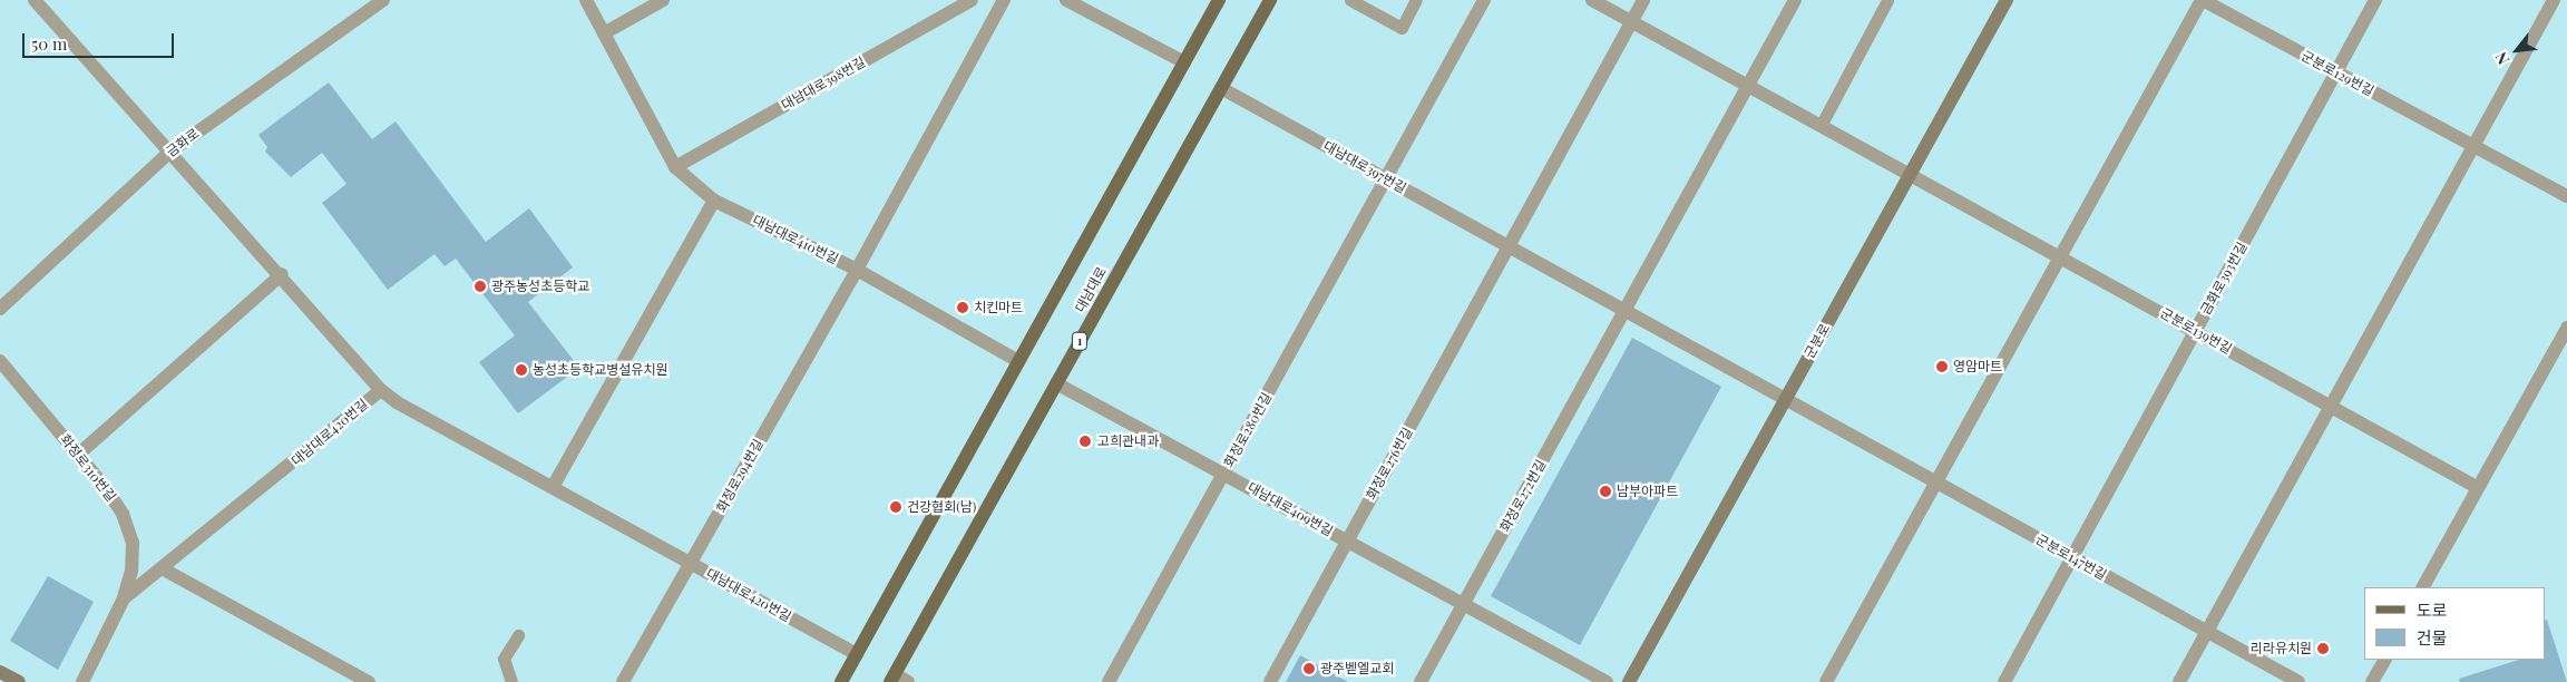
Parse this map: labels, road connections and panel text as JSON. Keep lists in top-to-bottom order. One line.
{"streets":{"main road":["대남대로","1"],"street":["군분로129번길","대남대로398번길","금화로","대남대로397번길","대남대로410번길","금화로393번길","군분로139번길","군분로","화정로280번길","대남대로420번길","화정로276번길","화정로310번길","화정로294번길","화정로272번길","대남대로409번길","군분로147번길"]},"crossings":[["군분로129번길","금화로393번길"],["군분로129번길","군분로139번길"],["대남대로398번길","대남대로410번길"],["대남대로397번길","대남대로"],["대남대로397번길","화정로280번길"],["대남대로397번길","화정로276번길"],["대남대로397번길","화정로272번길"],["대남대로397번길","군분로147번길"],["대남대로410번길","대남대로"],["대남대로410번길","화정로294번길"],["금화로393번길","군분로139번길"],["금화로393번길","군분로147번길"],["대남대로","대남대로420번길"],["대남대로","대남대로409번길"],["군분로139번길","군분로"],["군분로139번길","화정로276번길"],["군분로139번길","화정로272번길"],["군분로","군분로147번길"],["화정로280번길","대남대로409번길"],["대남대로420번길","화정로310번길"],["대남대로420번길","화정로294번길"],["화정로276번길","대남대로409번길"],["화정로272번길","대남대로409번길"],["화정로272번길","군분로147번길"]],"places":["광주농성초등학교","치킨마트","영암마트","농성초등학교병설유치원","고희관내과","남부아파트","건강협회(남)","리라유치원","광주벧엘교회"],"legend":["도로","건물"],"scale_bar":"50 m","north":"bottom left"}
